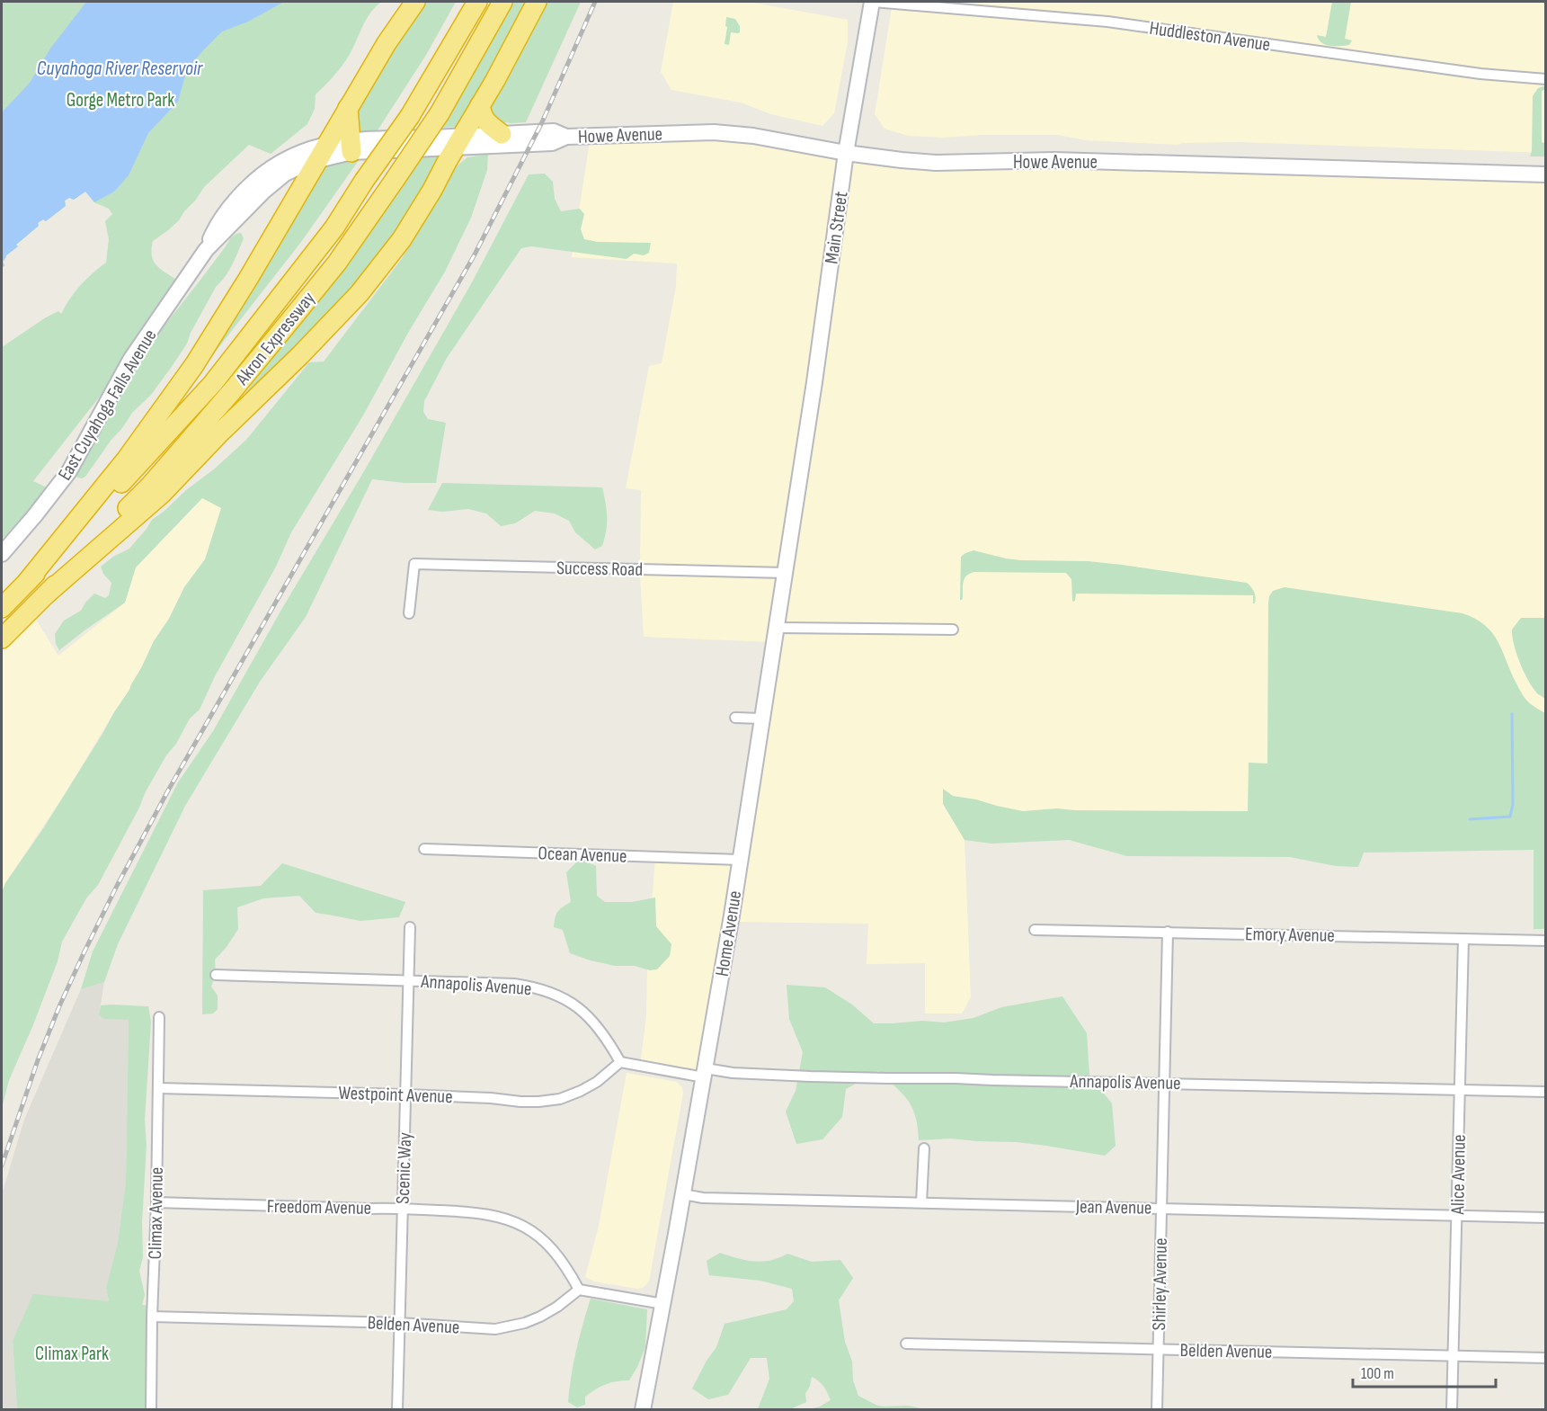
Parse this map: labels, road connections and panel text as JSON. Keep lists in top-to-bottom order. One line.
{"streets":{"highway":["Akron Expressway"],"street":["Huddleston Avenue","Howe Avenue","Main Street","East Cuyahoga Falls Avenue","Success Road","Ocean Avenue","Home Avenue","Emory Avenue","Annapolis Avenue","Westpoint Avenue","Scenic Way","Alice Avenue","Freedom Avenue","Jean Avenue","Climax Avenue","Shirley Avenue","Belden Avenue"]},"crossings":[["Huddleston Avenue","Main Street"],["Howe Avenue","Main Street"],["Howe Avenue","East Cuyahoga Falls Avenue"],["Main Street","Home Avenue"],["Success Road","Home Avenue"],["Ocean Avenue","Home Avenue"],["Home Avenue","Annapolis Avenue"],["Home Avenue","Jean Avenue"],["Emory Avenue","Alice Avenue"],["Emory Avenue","Shirley Avenue"],["Annapolis Avenue","Westpoint Avenue"],["Annapolis Avenue","Scenic Way"],["Annapolis Avenue","Alice Avenue"],["Annapolis Avenue","Shirley Avenue"],["Westpoint Avenue","Scenic Way"],["Westpoint Avenue","Climax Avenue"],["Scenic Way","Freedom Avenue"],["Scenic Way","Belden Avenue"],["Alice Avenue","Jean Avenue"],["Alice Avenue","Belden Avenue"],["Freedom Avenue","Climax Avenue"],["Freedom Avenue","Belden Avenue"],["Jean Avenue","Shirley Avenue"],["Climax Avenue","Belden Avenue"],["Shirley Avenue","Belden Avenue"]],"water":["Cuyahoga River Reservoir"],"parks":["Gorge Metro Park","Climax Park"],"scale_bar":"100 m"}
